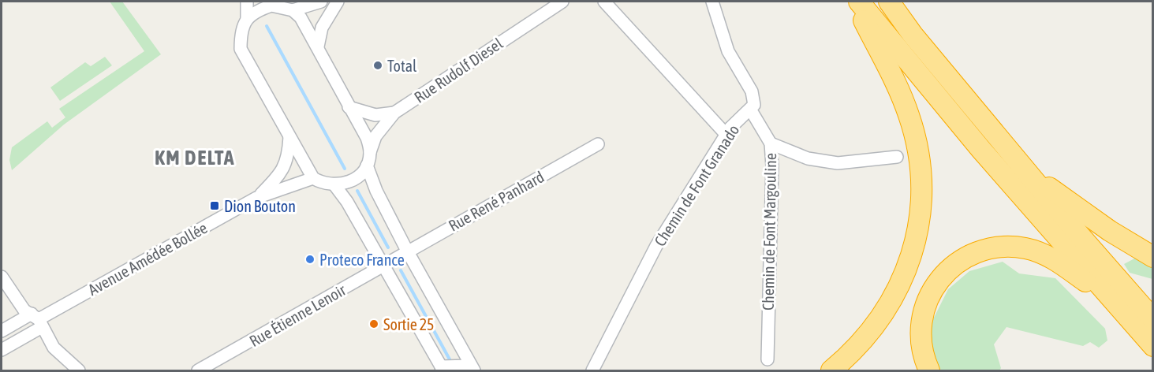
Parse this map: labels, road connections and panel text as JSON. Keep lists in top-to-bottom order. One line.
{"streets":{"street":["Rue Rudolf Diesel","Chemin de Font Granado","Rue René Panhard","Chemin de Font Margouline","Avenue Amédée Bollée","Rue Étienne Lenoir"]},"crossings":[["Chemin de Font Granado","Chemin de Font Margouline"],["Rue René Panhard","Rue Étienne Lenoir"]],"districts":["KM DELTA"],"places":{"other":["Total","Proteco France","Sortie 25"],"transit":["Dion Bouton"]}}
